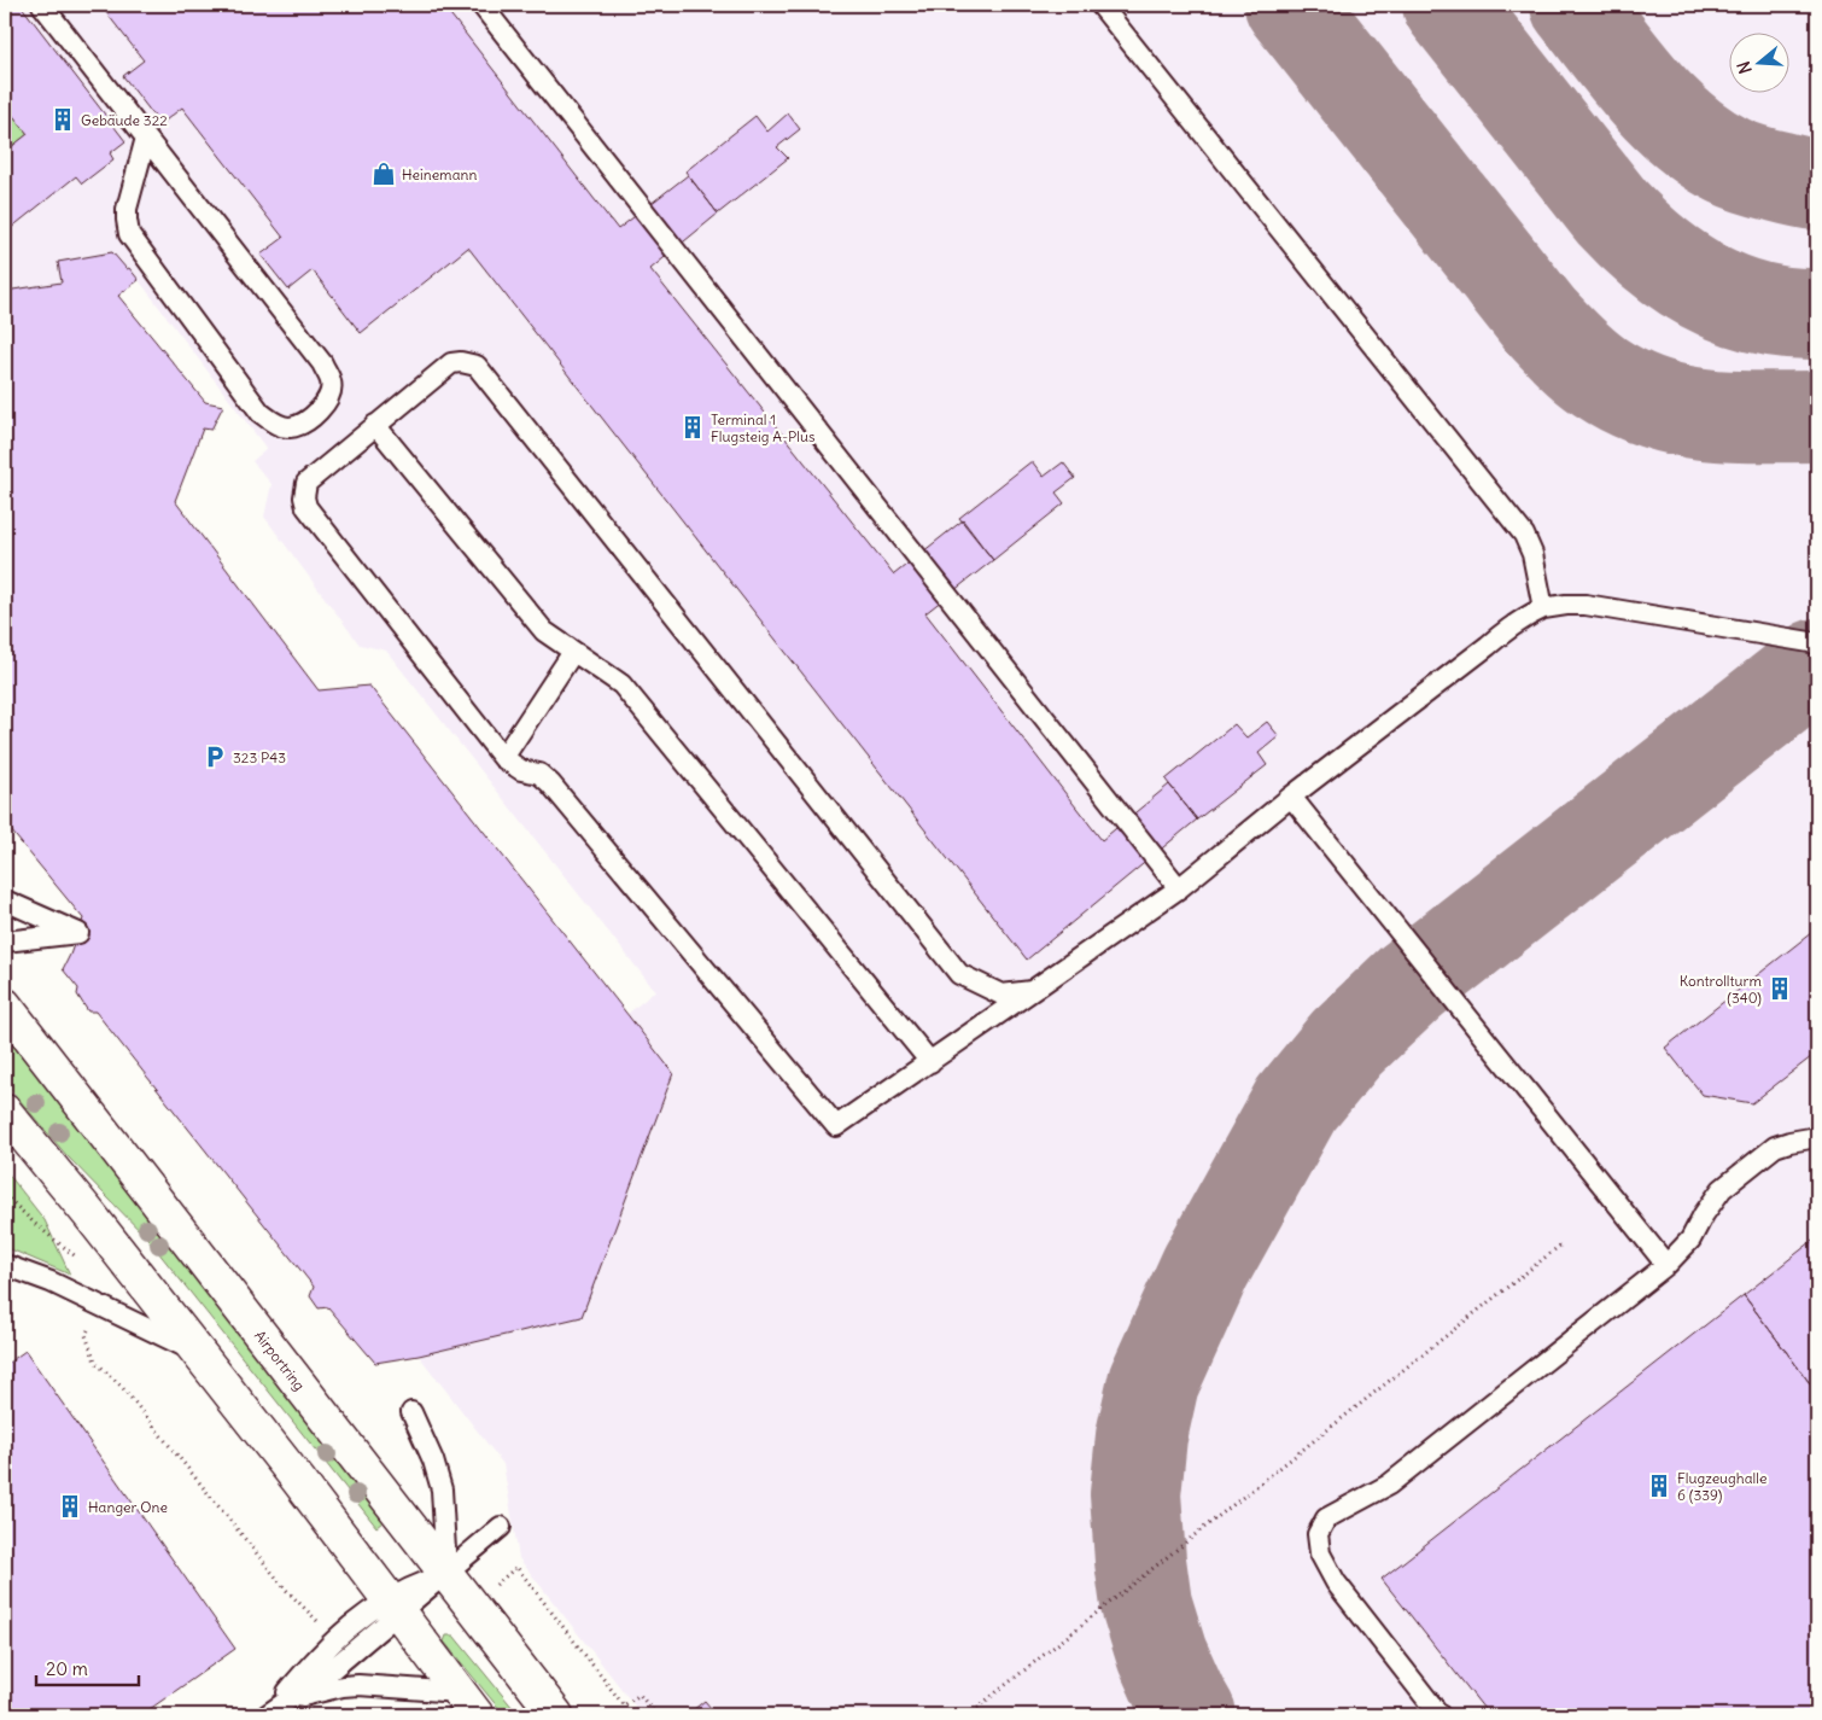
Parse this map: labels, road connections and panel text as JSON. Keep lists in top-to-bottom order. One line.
{"streets":{"street":["Airportring"]},"places":{"building":["Gebäude 322","Terminal 1 Flugsteig A-Plus","Kontrollturm (340)","Flugzeughalle 6 (339)","Hanger One"],"shop":["Heinemann"],"parking":["323 P43"]},"scale_bar":"20 m","north":"left"}
